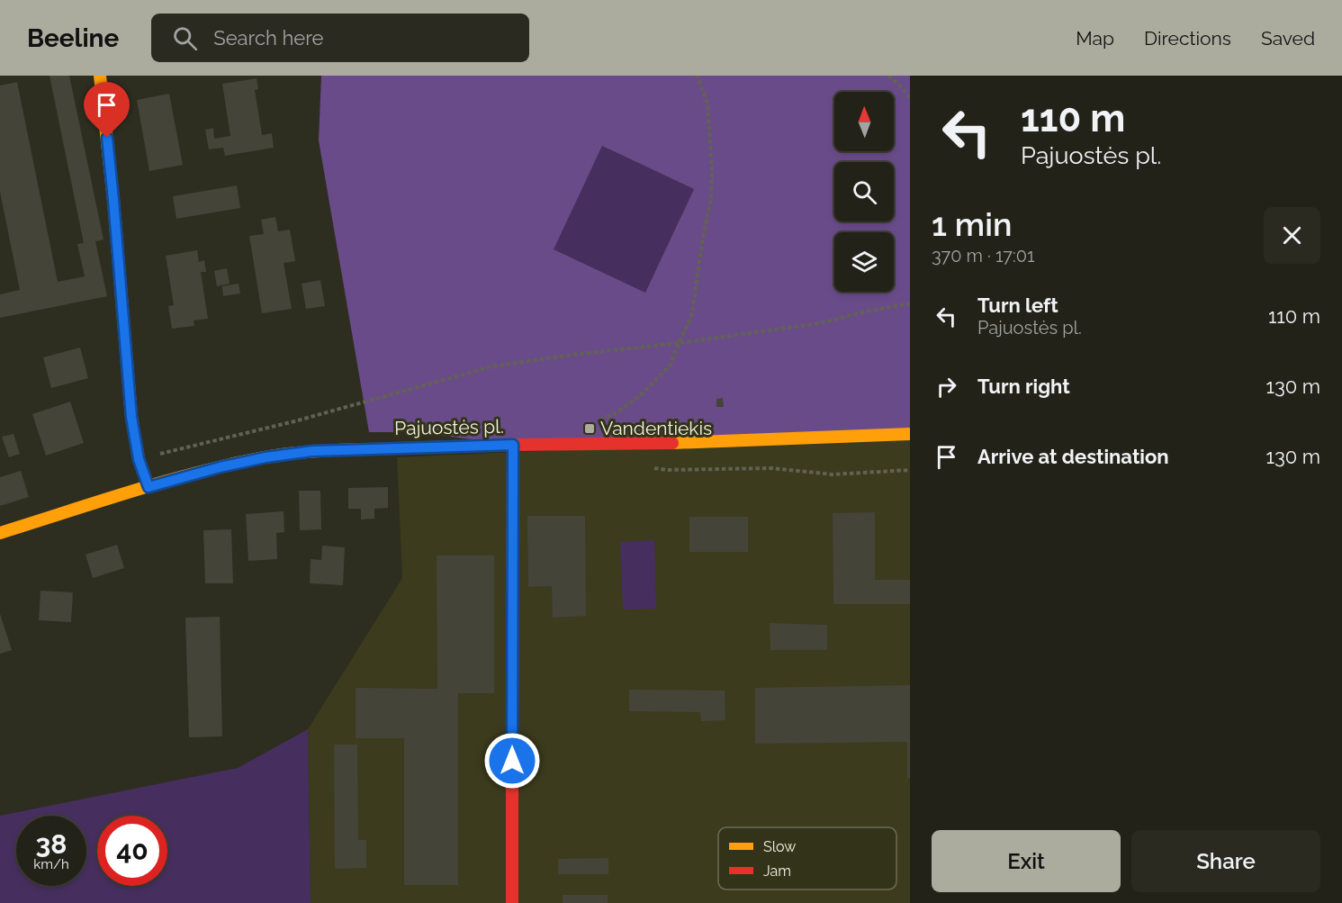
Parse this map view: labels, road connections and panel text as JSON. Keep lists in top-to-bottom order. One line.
{"streets":{"main road":["Pajuostės pl."]},"places":{"transit":["Vandentiekis"]},"legend":["Slow","Jam"],"north":"top","page":{"header":"Beeline","search":"Search here","nav":["Map","Directions","Saved"],"turn":["110 m","Pajuostės pl."],"heading":["1 min","370 m · 17:01"],"list":[{"name":"Turn left","note":"Pajuostės pl.","value":"110 m"},{"name":"Turn right","value":"130 m"},{"name":"Arrive at destination","value":"130 m"}],"speed":"38 km/h","limit":"40","buttons":["Exit","Share"]}}
